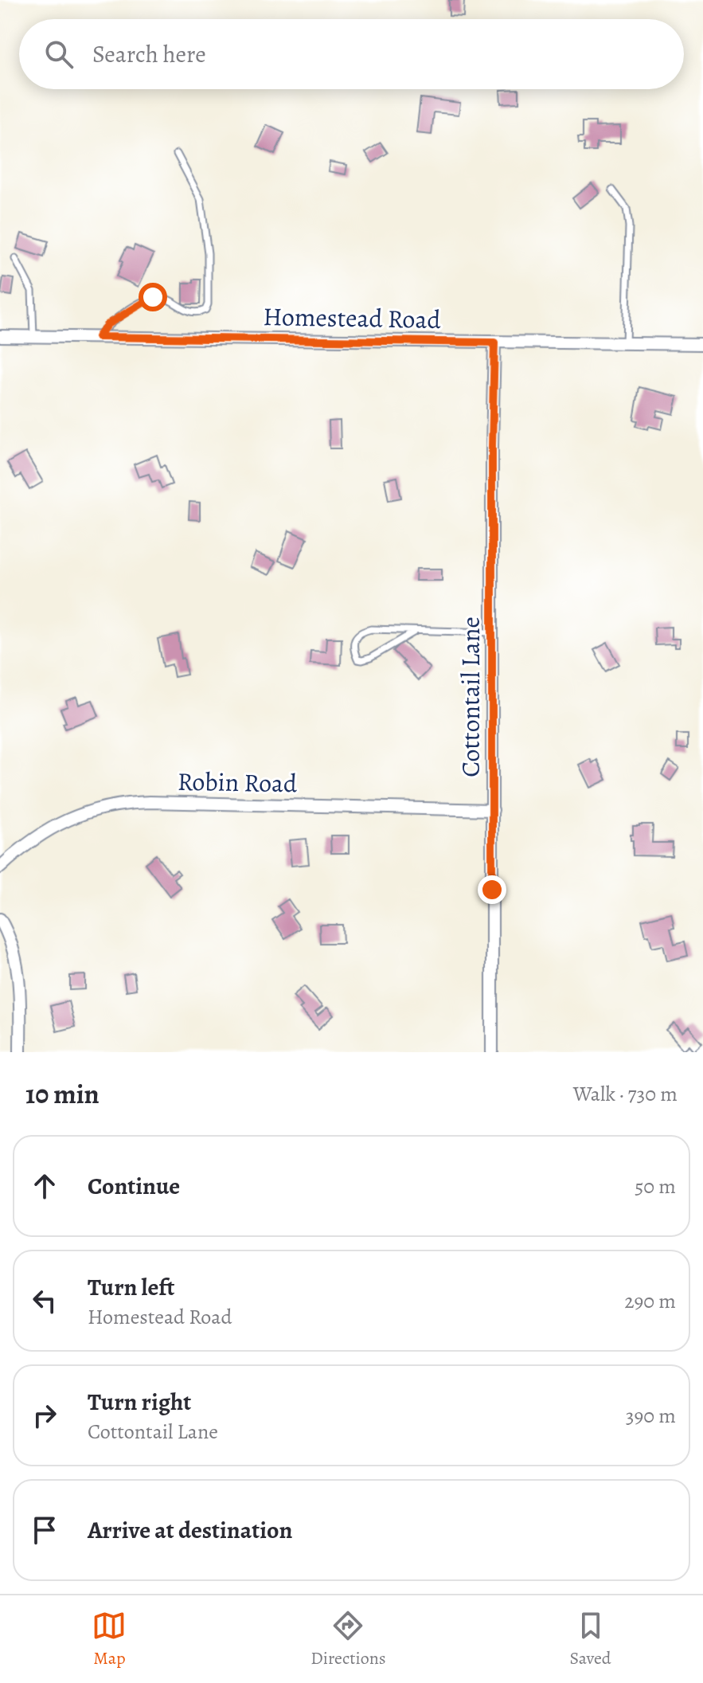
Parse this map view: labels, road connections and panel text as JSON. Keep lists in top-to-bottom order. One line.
{"streets":{"street":["Homestead Road","Cottontail Lane","Robin Road"]},"crossings":[["Homestead Road","Cottontail Lane"],["Cottontail Lane","Robin Road"]],"page":{"search":"Search here","heading":["10 min","Walk · 730 m"],"list":[["Continue","50 m"],["Turn left","Homestead Road","290 m"],["Turn right","Cottontail Lane","390 m"],"Arrive at destination"],"nav":["Map","Directions","Saved"]}}
